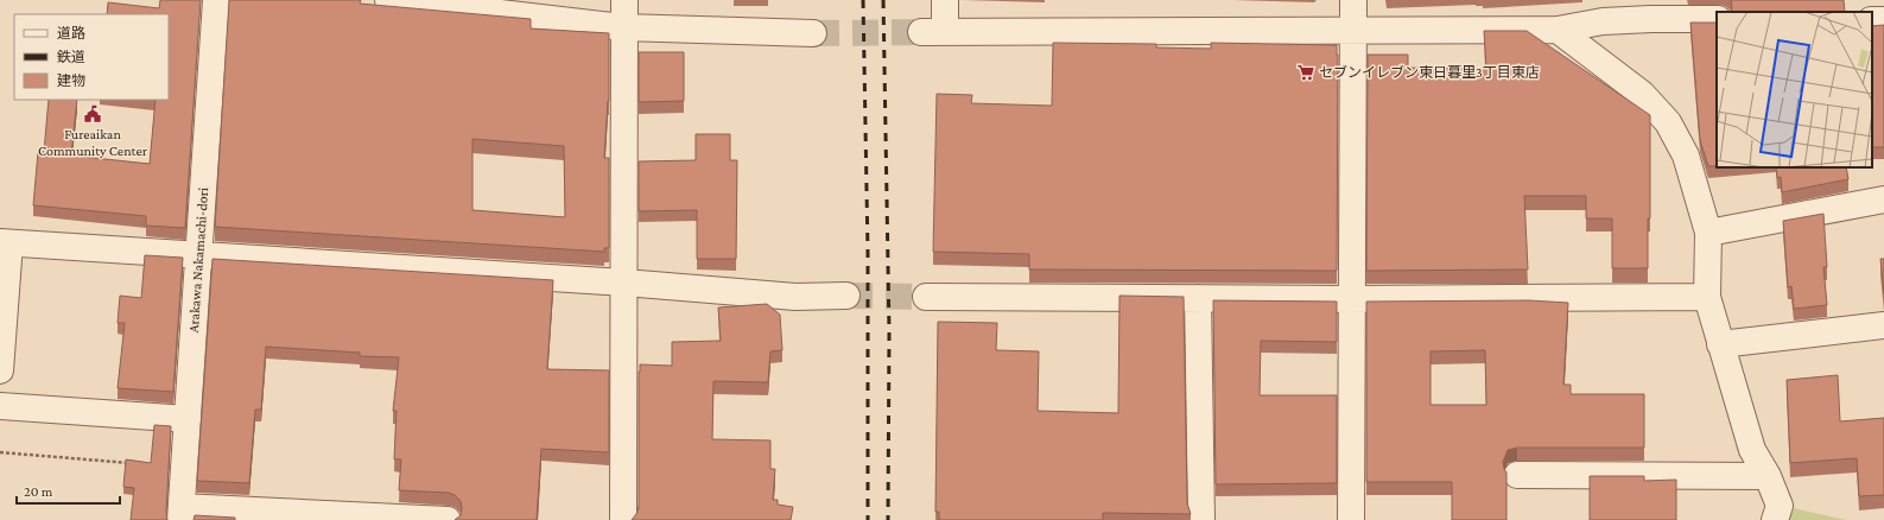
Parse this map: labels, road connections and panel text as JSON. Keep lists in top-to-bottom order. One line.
{"streets":{"street":["Arakawa Nakamachi-dori"]},"places":{"supermarket":["セブンイレブン東日暮里3丁目東店"],"public building":["Fureaikan Community Center"]},"legend":["道路","鉄道","建物"],"scale_bar":"20 m"}
